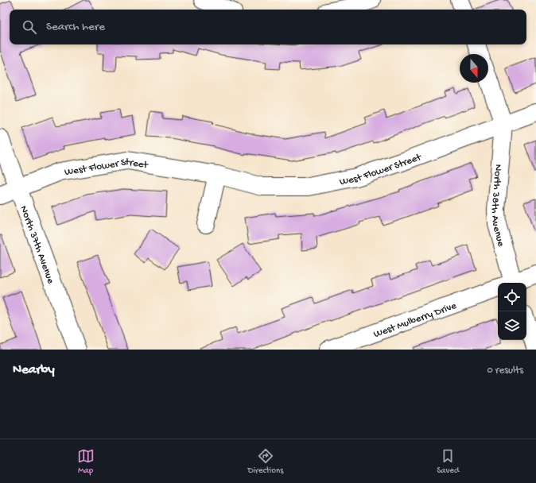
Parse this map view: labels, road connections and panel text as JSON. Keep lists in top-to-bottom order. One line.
{"streets":{"street":["West Flower Street","North 38th Avenue","North 37th Avenue","West Mulberry Drive"]},"crossings":[["West Flower Street","North 38th Avenue"],["West Flower Street","North 37th Avenue"]],"north":"bottom","page":{"search":"Search here","heading":["Nearby","0 results"],"nav":["Map","Directions","Saved"]}}
